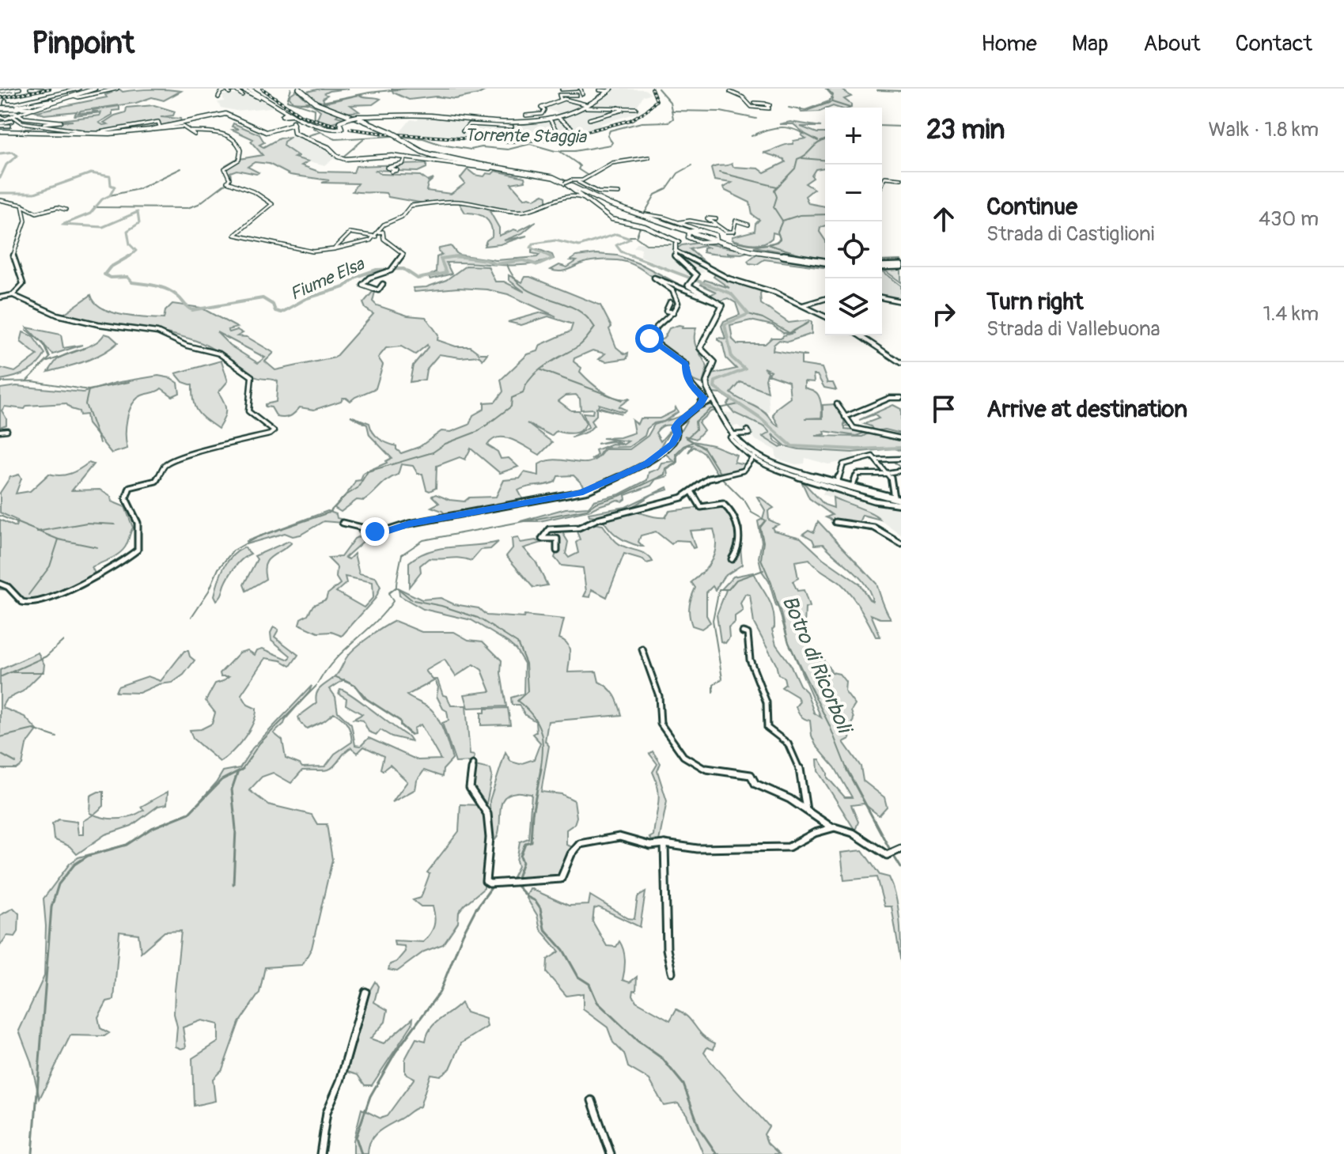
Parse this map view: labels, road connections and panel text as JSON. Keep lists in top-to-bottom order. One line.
{"water":["Torrente Staggia","Fiume Elsa","Botro di Ricorboli"],"page":{"header":"Pinpoint","nav":["Home","Map","About","Contact"],"heading":["23 min","Walk · 1.8 km"],"map_buttons":["+","−"],"list":[["Continue","Strada di Castiglioni","430 m"],["Turn right","Strada di Vallebuona","1.4 km"],"Arrive at destination"]}}
